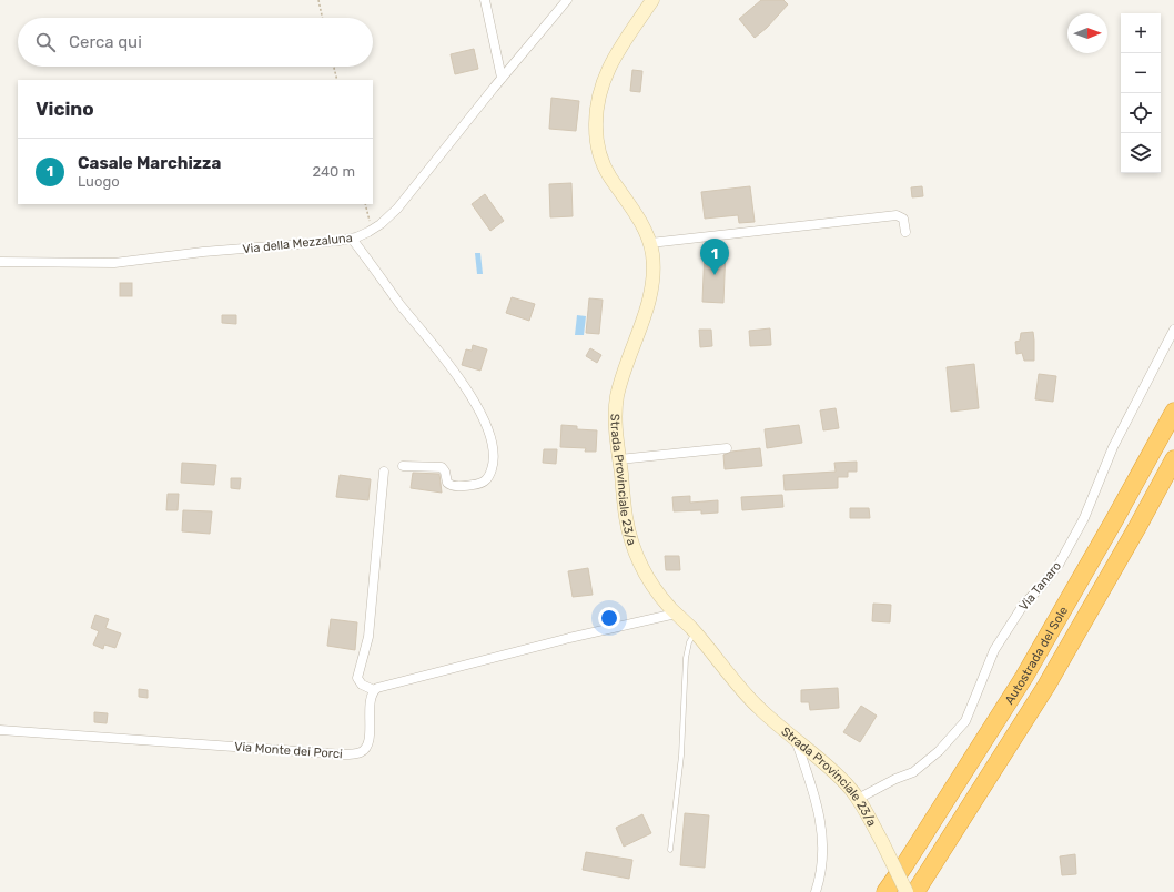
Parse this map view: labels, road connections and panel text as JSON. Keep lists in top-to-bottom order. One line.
{"streets":{"highway":["Autostrada del Sole"],"street":["Via della Mezzaluna","Strada Provinciale 23/a","Via Tanaro","Via Monte dei Porci"]},"crossings":[["Strada Provinciale 23/a","Via Tanaro"]],"north":"right","page":{"map_buttons":["+","−"],"search":"Cerca qui","heading":"Vicino","list":[{"mark":"1","name":"Casale Marchizza","note":"Luogo","value":"240 m"}],"pins":"1"}}
